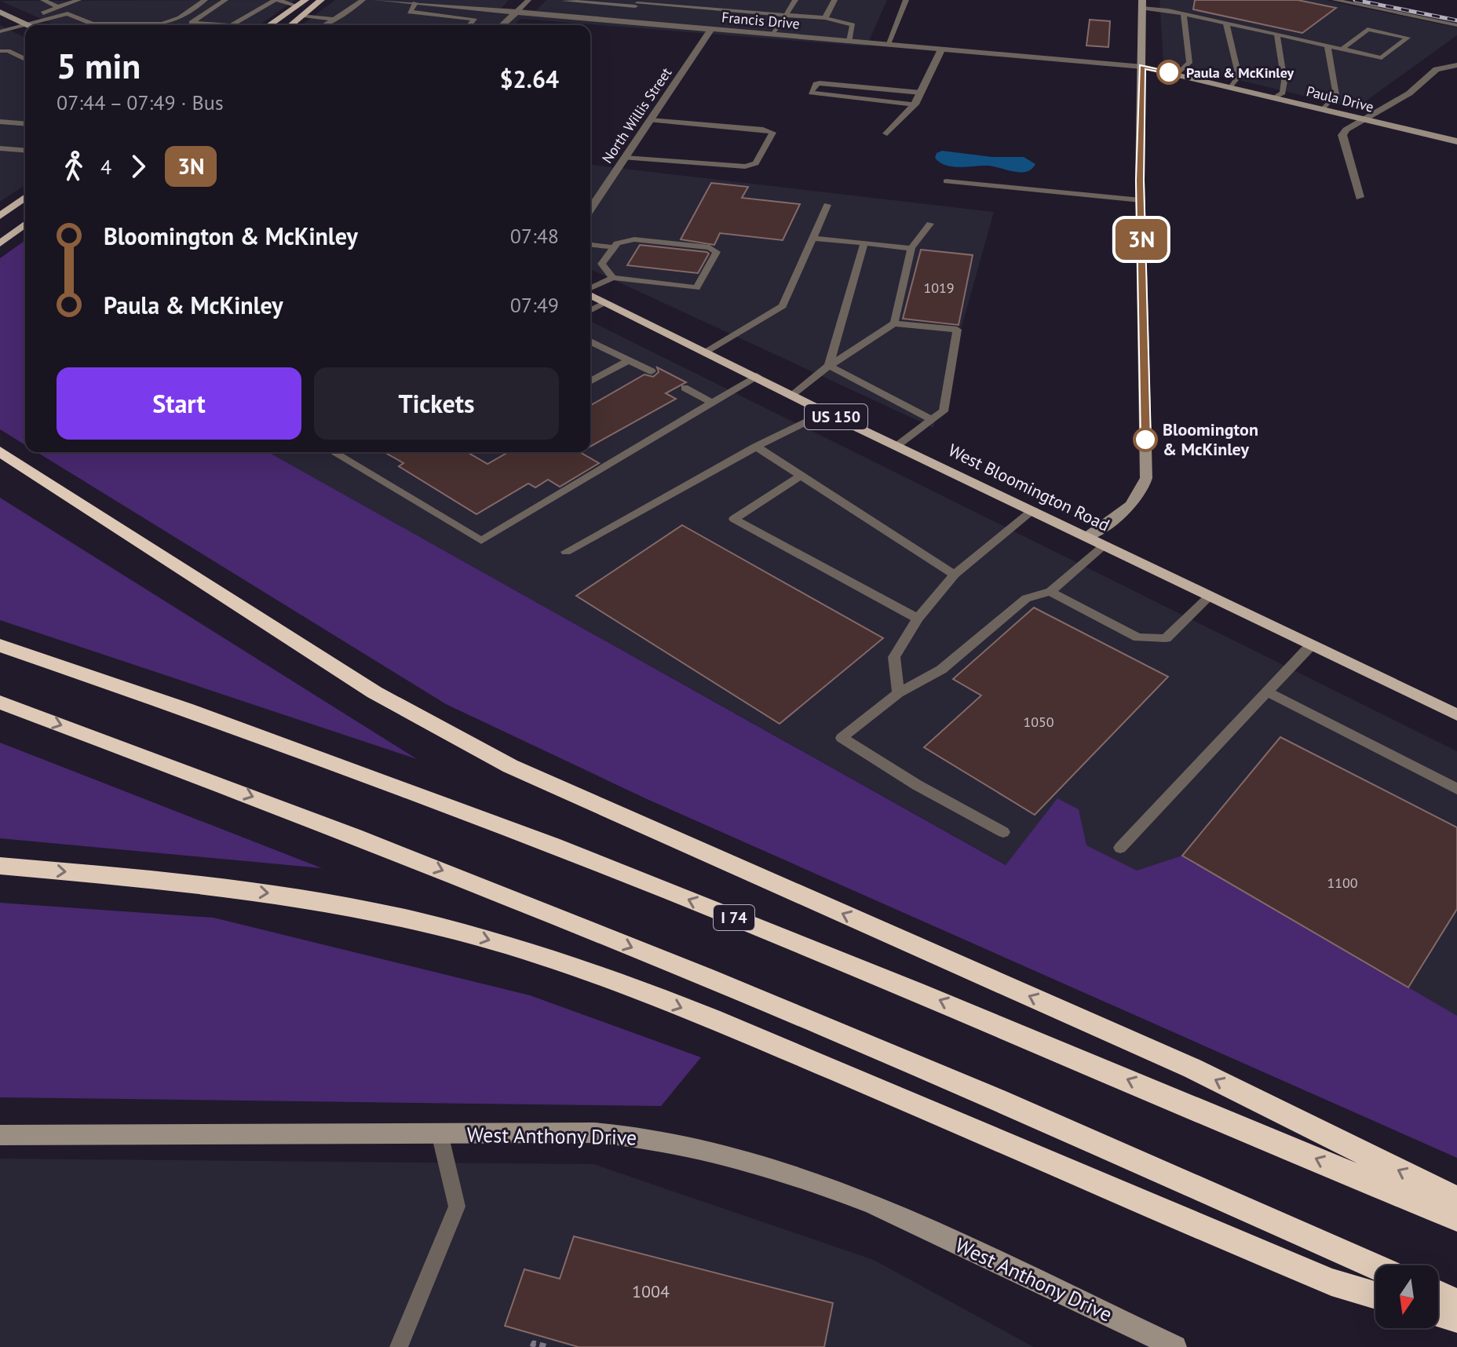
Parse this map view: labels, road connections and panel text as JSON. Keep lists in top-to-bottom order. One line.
{"streets":{"highway":["I 74"],"main road":["US 150","West Bloomington Road"],"street":["Francis Drive","Paula Drive","North Willis Street","West Anthony Drive"]},"crossings":[["Francis Drive","Paula Drive"],["Francis Drive","North Willis Street"]],"places":["Paula & McKinley","Bloomington & McKinley"],"lines":["bus line 3N"],"house_numbers":["1019","1050","1100","1004"],"north":"bottom","page":{"on_map":"3N","heading":["5 min","07:44 – 07:49 · Bus","$2.64"],"legs":["4","3N"],"list":[{"name":"Bloomington & McKinley","value":"07:48"},{"name":"Paula & McKinley","value":"07:49"}],"buttons":["Start","Tickets"]}}
